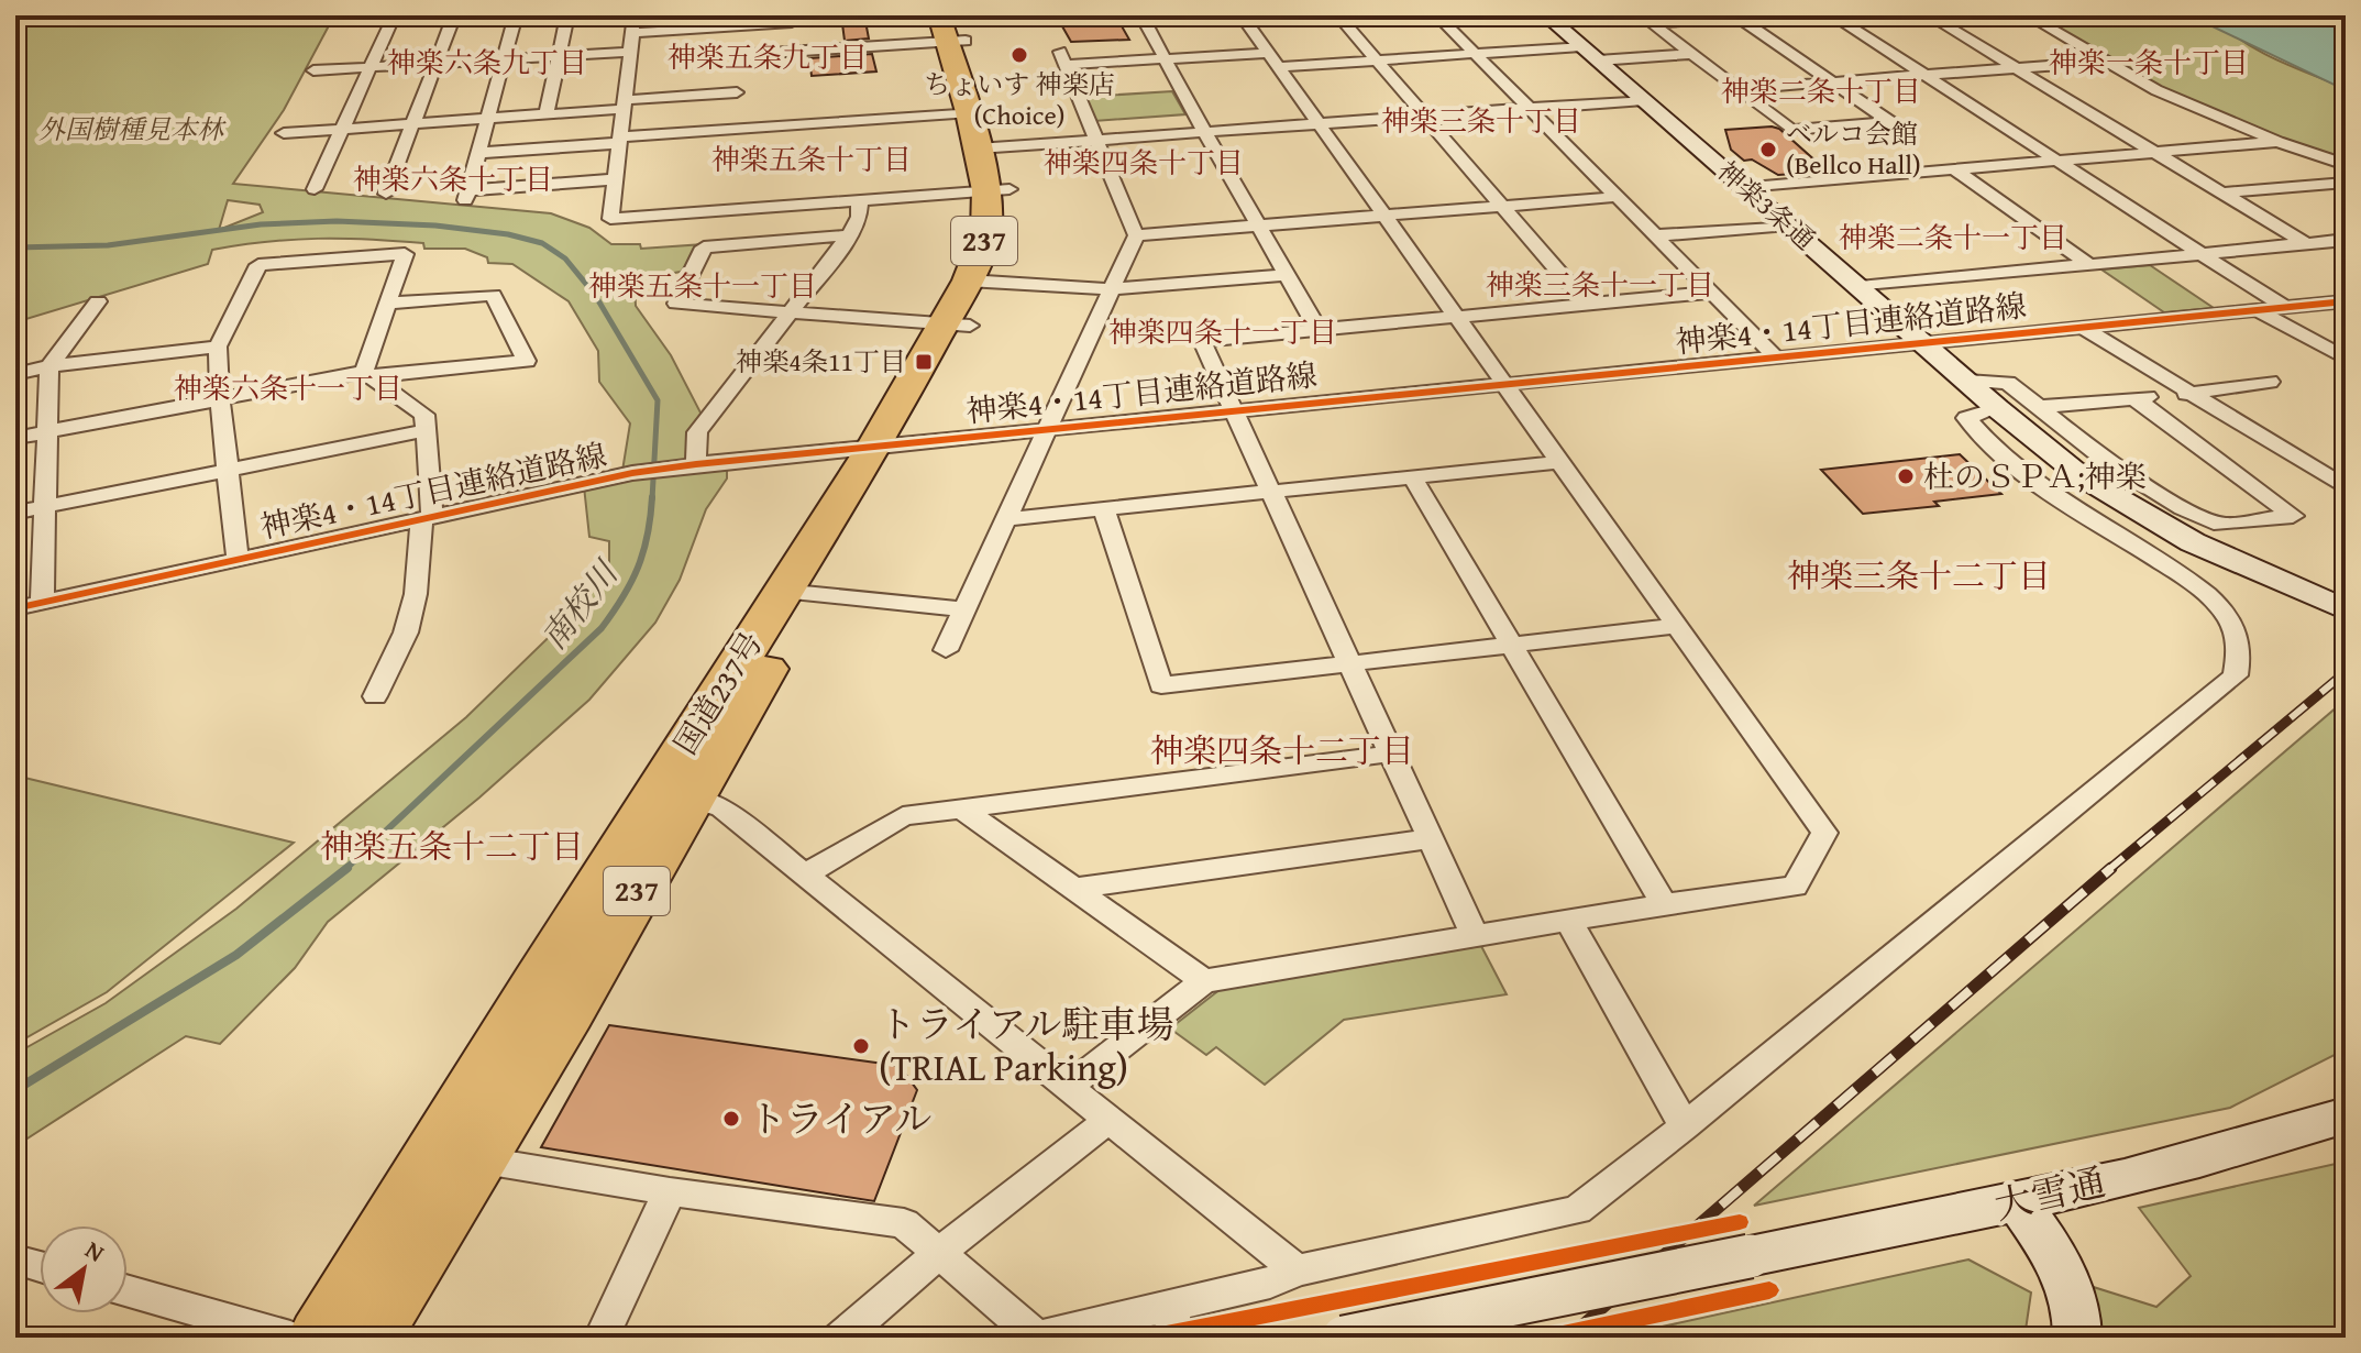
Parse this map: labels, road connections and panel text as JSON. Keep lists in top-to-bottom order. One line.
{"streets":{"highway":["237","国道237号"],"street":["神楽3条通","神楽4・14丁目連絡道路線","大雪通"]},"crossings":[["神楽3条通","神楽4・14丁目連絡道路線"],["神楽4・14丁目連絡道路線","国道237号"]],"districts":["神楽五条九丁目","神楽六条九丁目","神楽一条十丁目","神楽二条十丁目","神楽三条十丁目","神楽五条十丁目","神楽四条十丁目","神楽六条十丁目","神楽二条十一丁目","神楽三条十一丁目","神楽五条十一丁目","神楽四条十一丁目","神楽六条十一丁目","神楽三条十二丁目","神楽四条十二丁目","神楽五条十二丁目"],"water":["南校川"],"parks":["外国樹種見本林"],"places":{"other":["ちょいす 神楽店 (Choice)","ベルコ会館 (Bellco Hall)","杜のＳＰＡ;神楽","トライアル駐車場 (TRIAL Parking)","トライアル"],"transit":["神楽4条11丁目"]},"north":"top right"}
